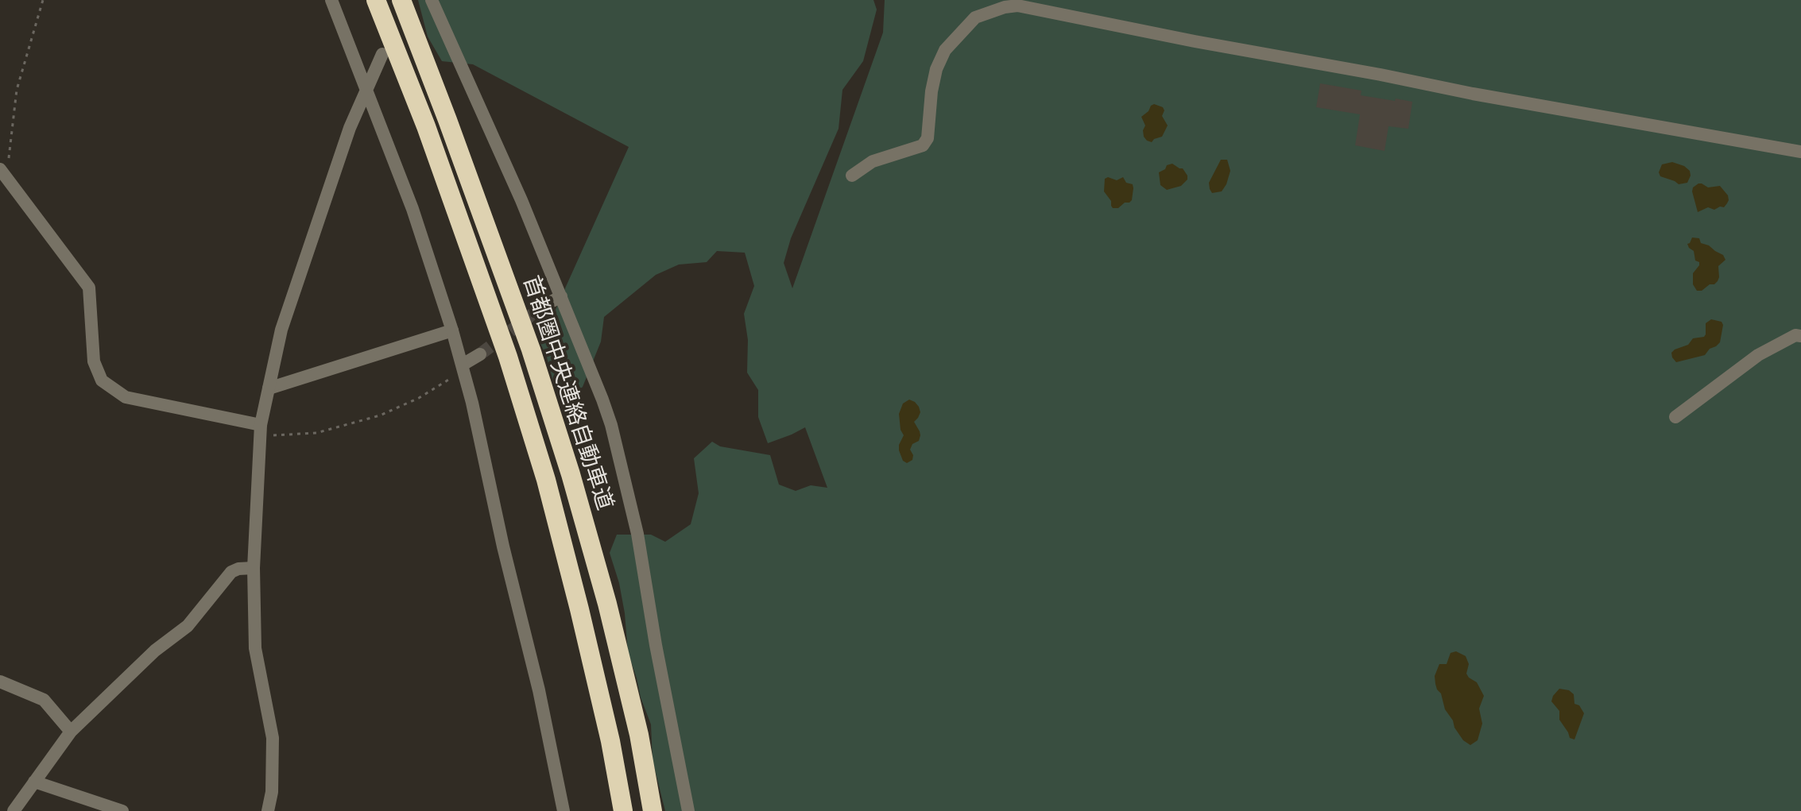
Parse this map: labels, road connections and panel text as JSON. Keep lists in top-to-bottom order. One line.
{"streets":{"highway":["首都圏中央連絡自動車道"]}}
